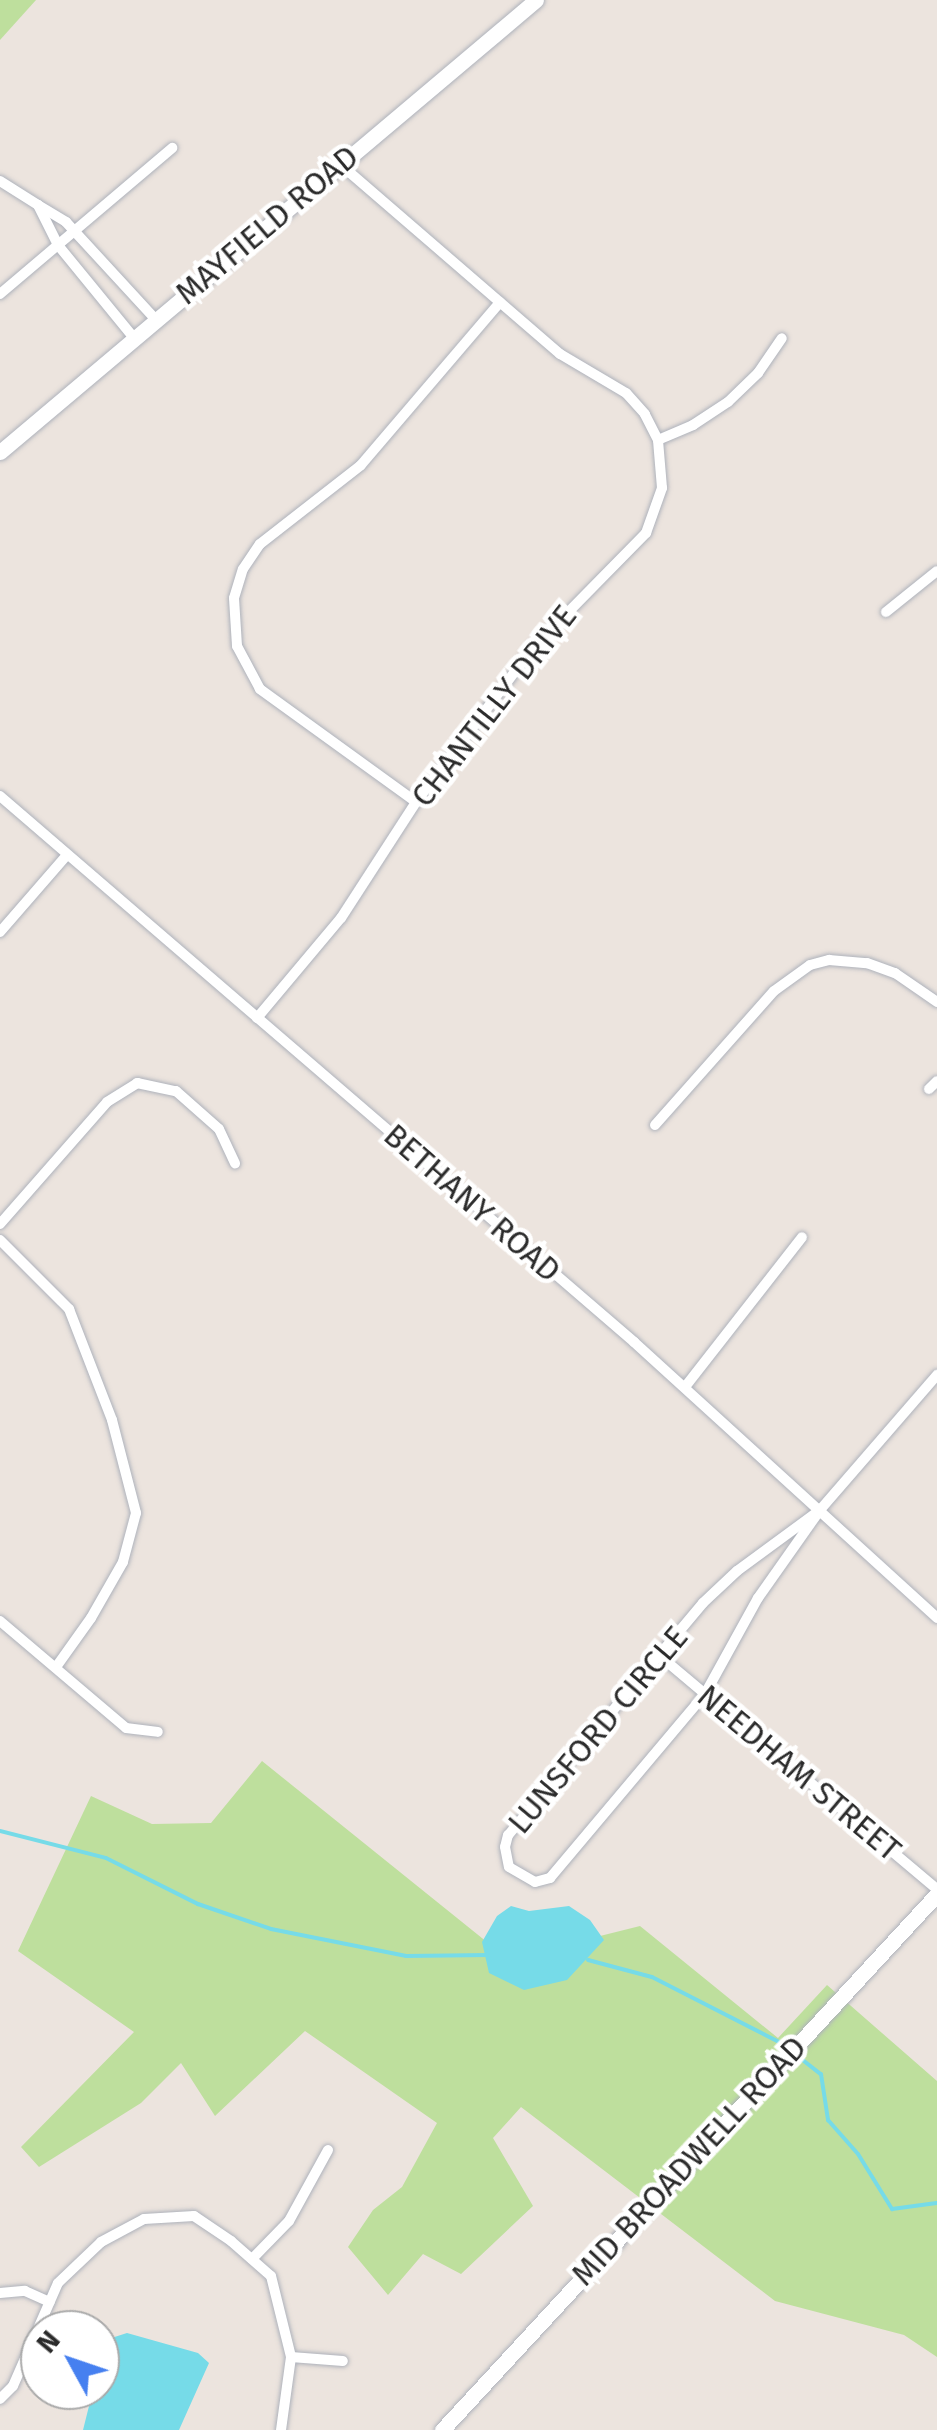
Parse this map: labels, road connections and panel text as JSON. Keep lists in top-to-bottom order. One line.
{"streets":{"street":["MAYFIELD ROAD","CHANTILLY DRIVE","BETHANY ROAD","LUNSFORD CIRCLE","NEEDHAM STREET","MID BROADWELL ROAD"]},"crossings":[["MAYFIELD ROAD","CHANTILLY DRIVE"],["CHANTILLY DRIVE","BETHANY ROAD"],["BETHANY ROAD","LUNSFORD CIRCLE"],["LUNSFORD CIRCLE","NEEDHAM STREET"],["NEEDHAM STREET","MID BROADWELL ROAD"]],"north":"top left"}
